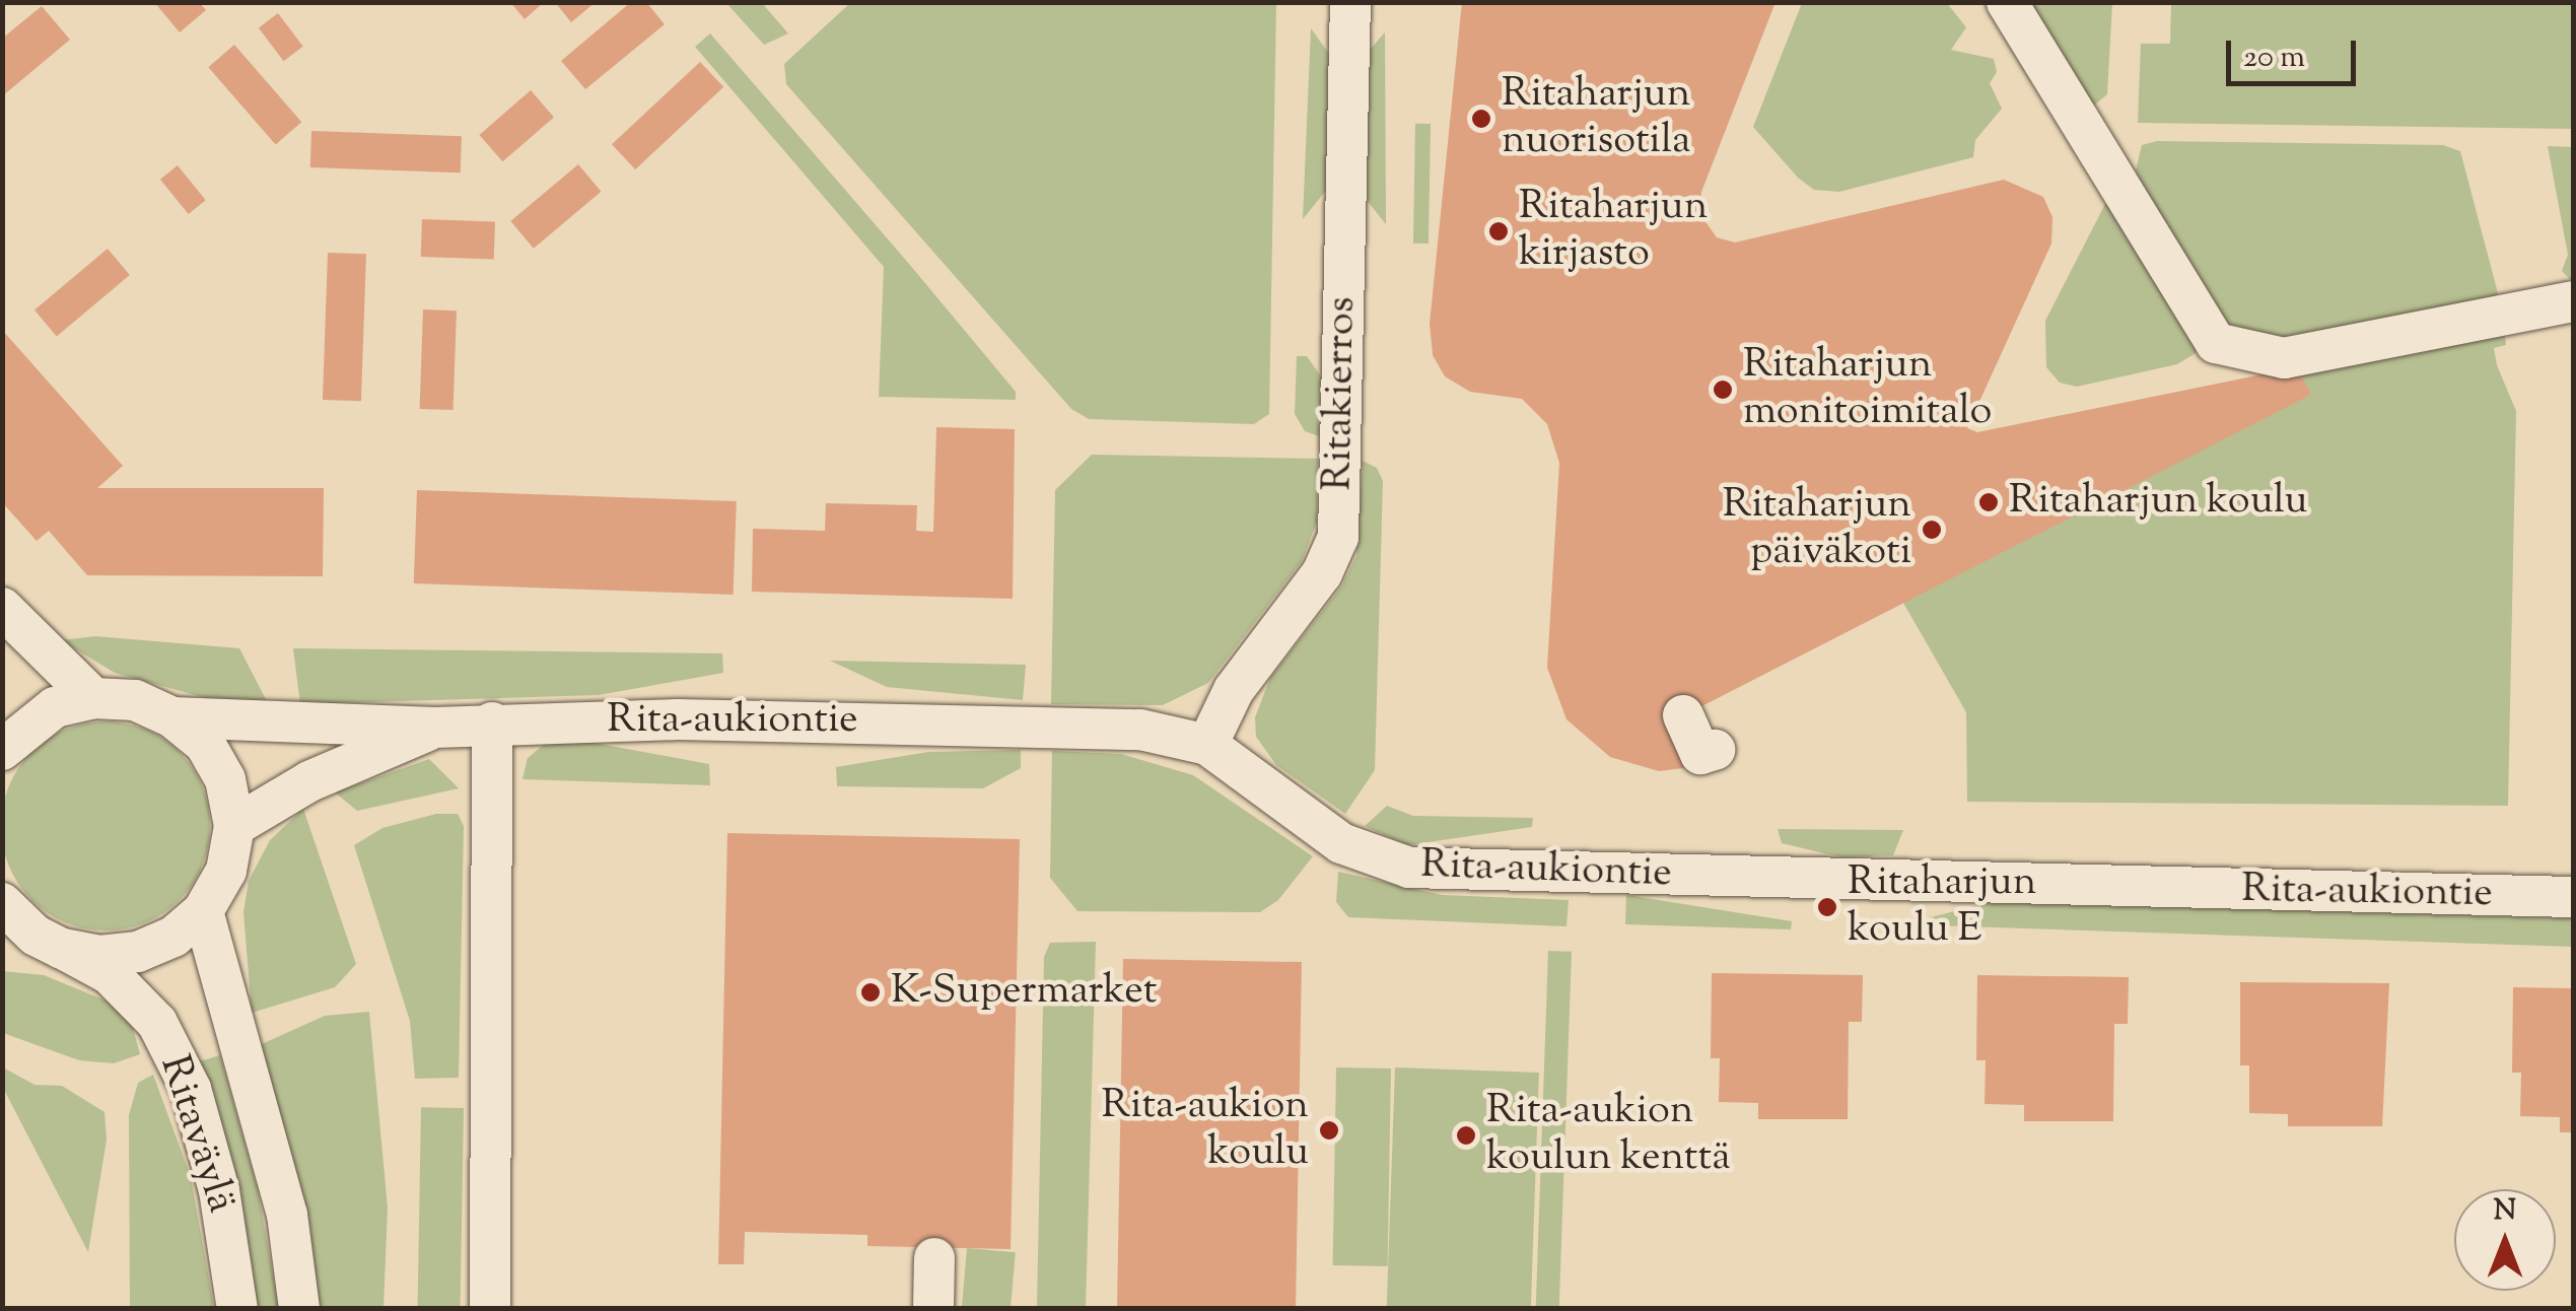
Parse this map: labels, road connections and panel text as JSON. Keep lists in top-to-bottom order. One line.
{"streets":{"street":["Ritakierros","Rita-aukiontie","Ritaväylä"]},"crossings":[["Ritakierros","Rita-aukiontie"]],"places":["Ritaharjun nuorisotila","Ritaharjun kirjasto","Ritaharjun monitoimitalo","Ritaharjun koulu","Ritaharjun päiväkoti","Ritaharjun koulu E","K-Supermarket","Rita-aukion koulu","Rita-aukion koulun kenttä"],"scale_bar":"20 m","north":"top"}
